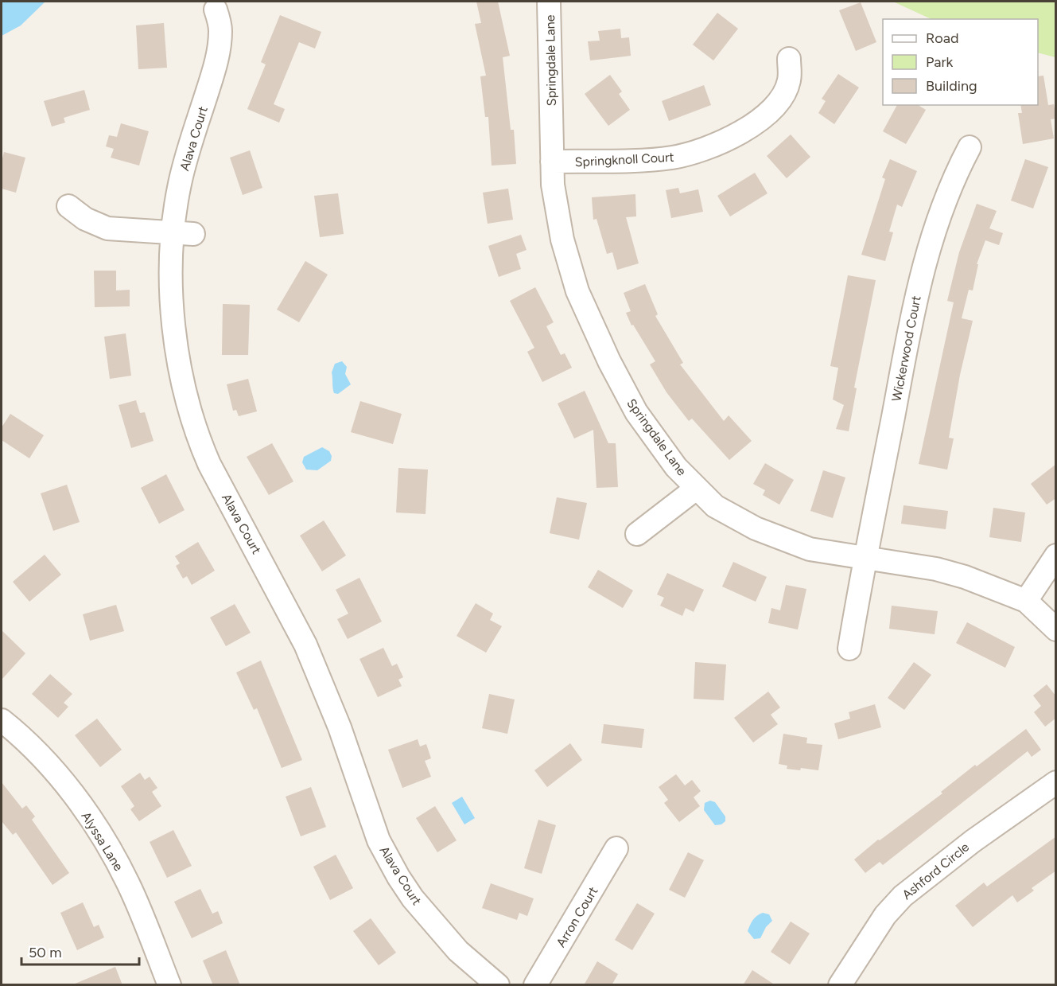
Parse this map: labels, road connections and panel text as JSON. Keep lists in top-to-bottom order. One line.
{"streets":{"street":["Springdale Lane","Alava Court","Springknoll Court","Wickerwood Court","Alyssa Lane","Ashford Circle","Arron Court"]},"crossings":[["Springdale Lane","Springknoll Court"],["Springdale Lane","Wickerwood Court"]],"legend":["Road","Park","Building"],"scale_bar":"50 m"}
